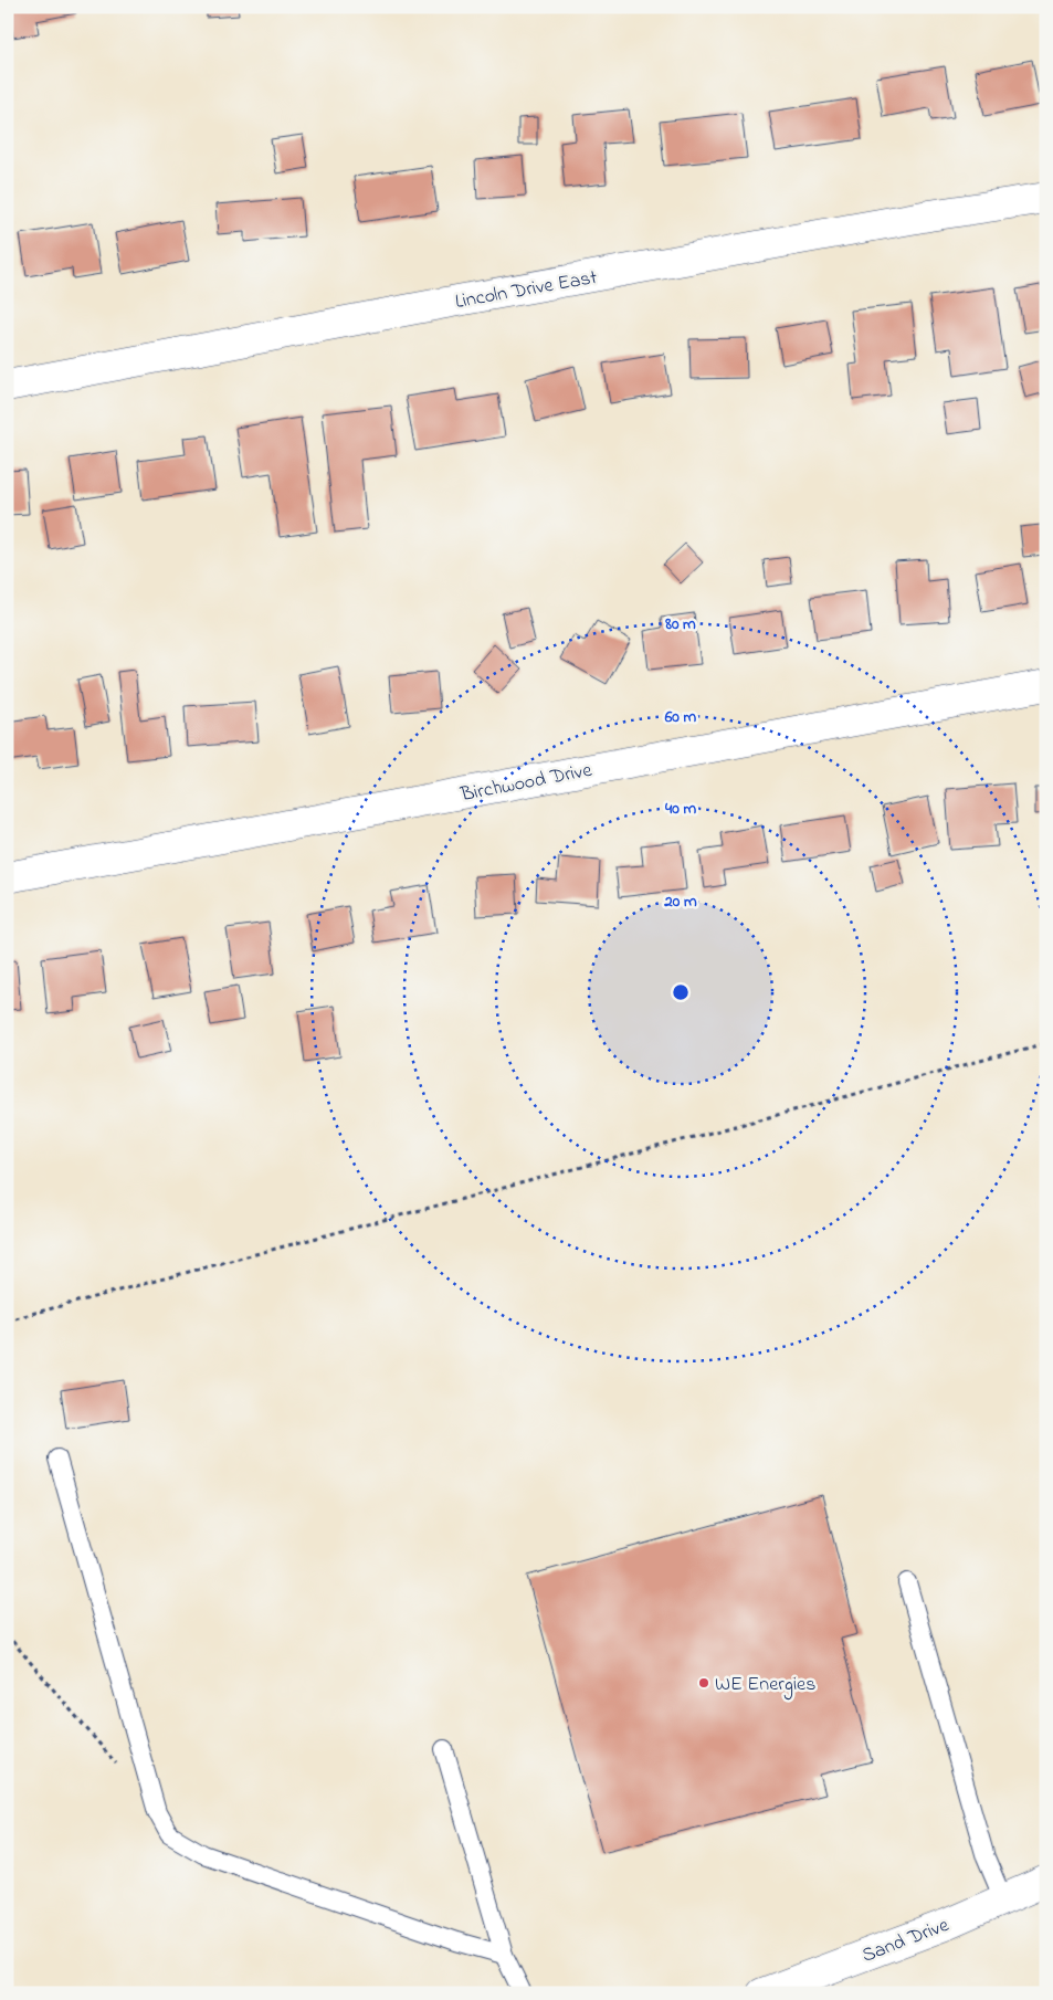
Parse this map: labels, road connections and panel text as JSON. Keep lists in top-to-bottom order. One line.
{"streets":{"street":["Lincoln Drive East","Birchwood Drive","Sand Drive"]},"places":["WE Energies"],"rings":["80 m","60 m","40 m","20 m"]}
